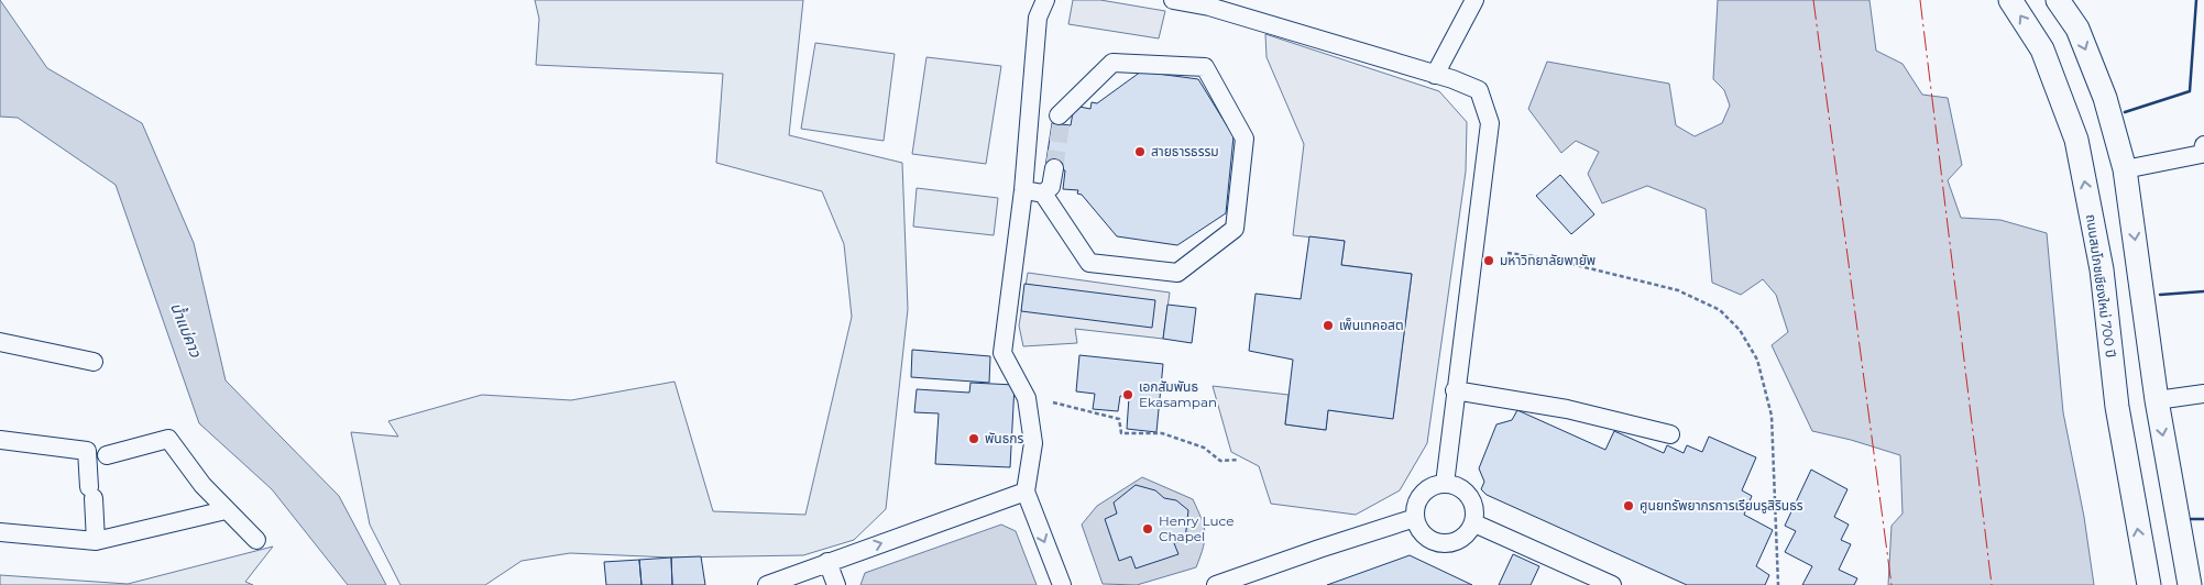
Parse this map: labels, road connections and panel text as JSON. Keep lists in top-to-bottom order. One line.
{"streets":{"main road":["ถนนสมโภชเชียงใหม่ 700 ปี"]},"water":["น้ำแม่คาว"],"places":["สายธารธรรม","มหาวิทยาลัยพายัพ","เพ็นเทคอสต","เอกสัมพันธ Ekasampan","พันธกร","ศูนยทรัพยากรการเรียนรูสิรินธร","Henry Luce Chapel"]}
